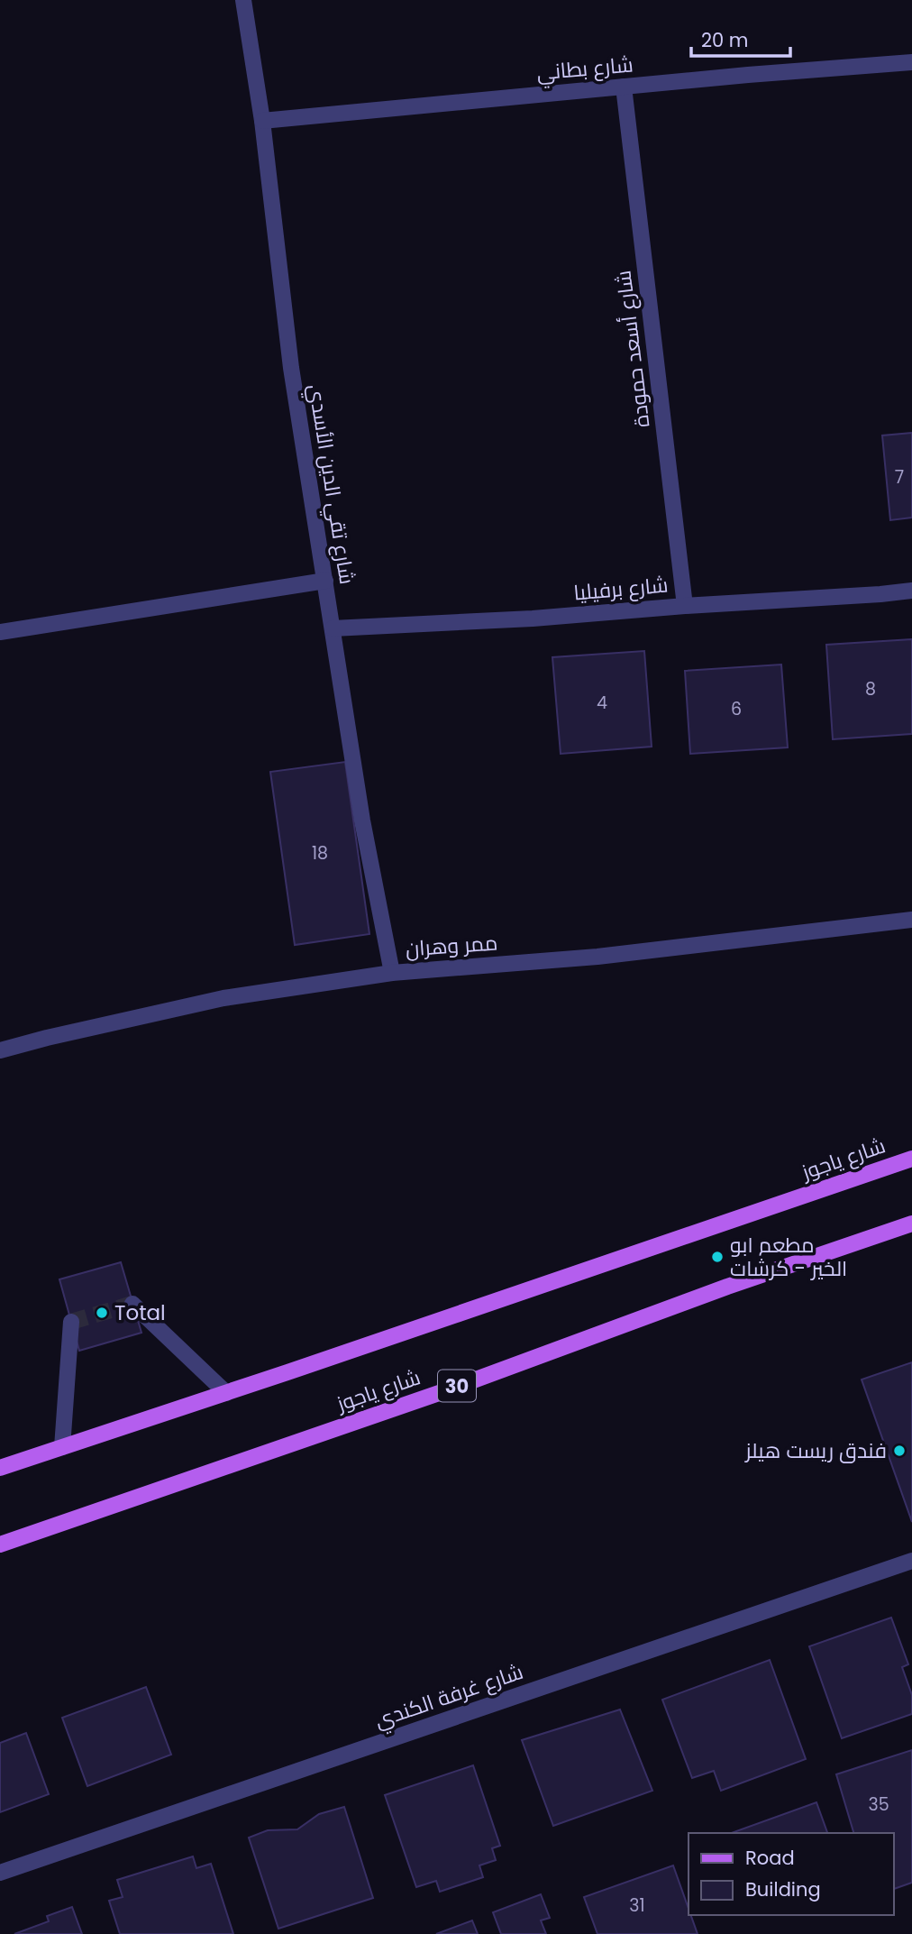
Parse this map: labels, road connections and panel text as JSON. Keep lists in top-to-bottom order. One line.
{"streets":{"main road":["شارع ياجوز","30"],"street":["شارع بطاني","شارع أسعد حمودة","شارع تقي الدين الأسدي","شارع برفيليا","ممر وهران","شارع غرفة الكندي"]},"crossings":[["شارع بطاني","شارع أسعد حمودة"],["شارع بطاني","شارع تقي الدين الأسدي"],["شارع أسعد حمودة","شارع برفيليا"],["شارع تقي الدين الأسدي","شارع برفيليا"],["شارع تقي الدين الأسدي","ممر وهران"]],"places":["مطعم ابو الخير - كرشات","Total","فندق ريست هيلز"],"house_numbers":["7","8","4","6","18","35","31"],"legend":["Road","Building"],"scale_bar":"20 m"}
